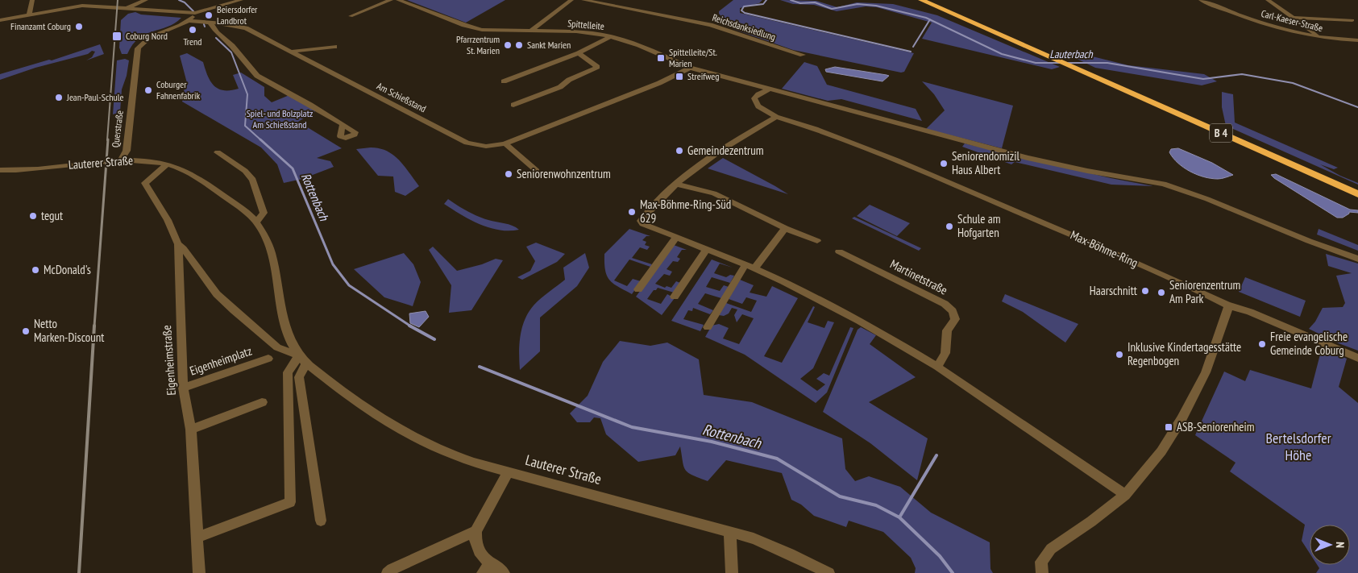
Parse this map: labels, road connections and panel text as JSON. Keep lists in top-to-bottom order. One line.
{"streets":{"highway":["B 4"],"street":["Carl-Kaeser-Straße","Spittelleite","Reichsdanksiedlung","Am Schießstand","Querstraße","Lauterer Straße","Max-Böhme-Ring","Martinetstraße","Eigenheimstraße","Eigenheimplatz"]},"crossings":[["Spittelleite","Am Schießstand"],["Spittelleite","Max-Böhme-Ring"],["Am Schießstand","Querstraße"],["Querstraße","Lauterer Straße"],["Lauterer Straße","Eigenheimstraße"],["Eigenheimstraße","Eigenheimplatz"]],"water":["Lauterbach","Rottenbach"],"parks":["Spiel- und Bolzplatz Am Schießstand","Bertelsdorfer Höhe"],"places":{"other":["Beiersdorfer Landbrot","Finanzamt Coburg","Trend","Pfarrzentrum St. Marien","Sankt Marien","Coburger Fahnenfabrik","Jean-Paul-Schule","Gemeindezentrum","Seniorendomizil Haus Albert","Seniorenwohnzentrum","Max-Böhme-Ring-Süd 629","tegut","Schule am Hofgarten","McDonald's","Haarschnitt","Seniorenzentrum Am Park","Netto Marken-Discount","Freie evangelische Gemeinde Coburg","Inklusive Kindertagesstätte Regenbogen"],"transit":["Coburg Nord","Spittelleite/St. Marien","Streifweg","ASB-Seniorenheim"]},"north":"right"}
